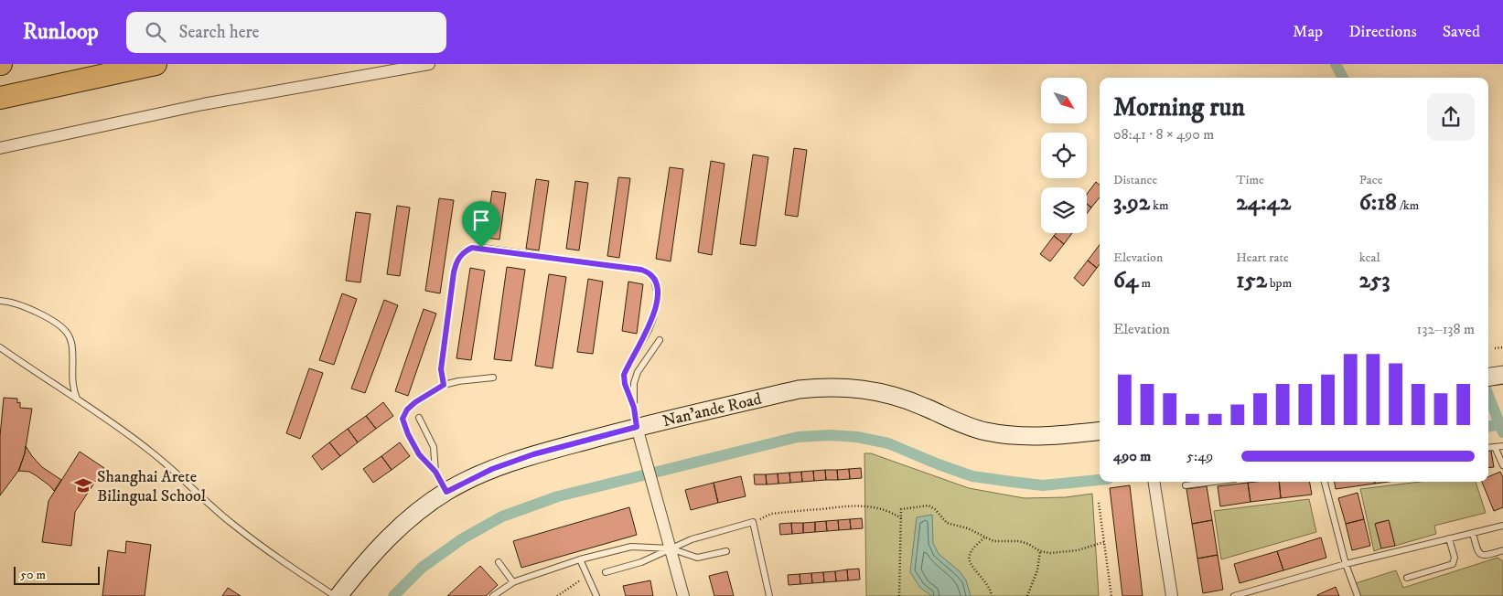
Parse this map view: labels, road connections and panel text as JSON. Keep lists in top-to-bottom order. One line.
{"streets":{"street":["Nan'ande Road"]},"places":{"school or university":["Shanghai Arete Bilingual School"]},"scale_bar":"50 m","north":"bottom right","page":{"header":"Runloop","search":"Search here","nav":["Map","Directions","Saved"],"heading":["Morning run","08:41 · 8 × 490 m"],"stats":[["Distance","3.92 km"],["Time","24:42"],["Pace","6:18 /km"],["Elevation","64 m"],["Heart rate","152 bpm"],["kcal","253"]],"chart":["Elevation","132–138 m"],"list":[{"name":"490 m","note":"5:49"}],"scale":"50 m"}}
